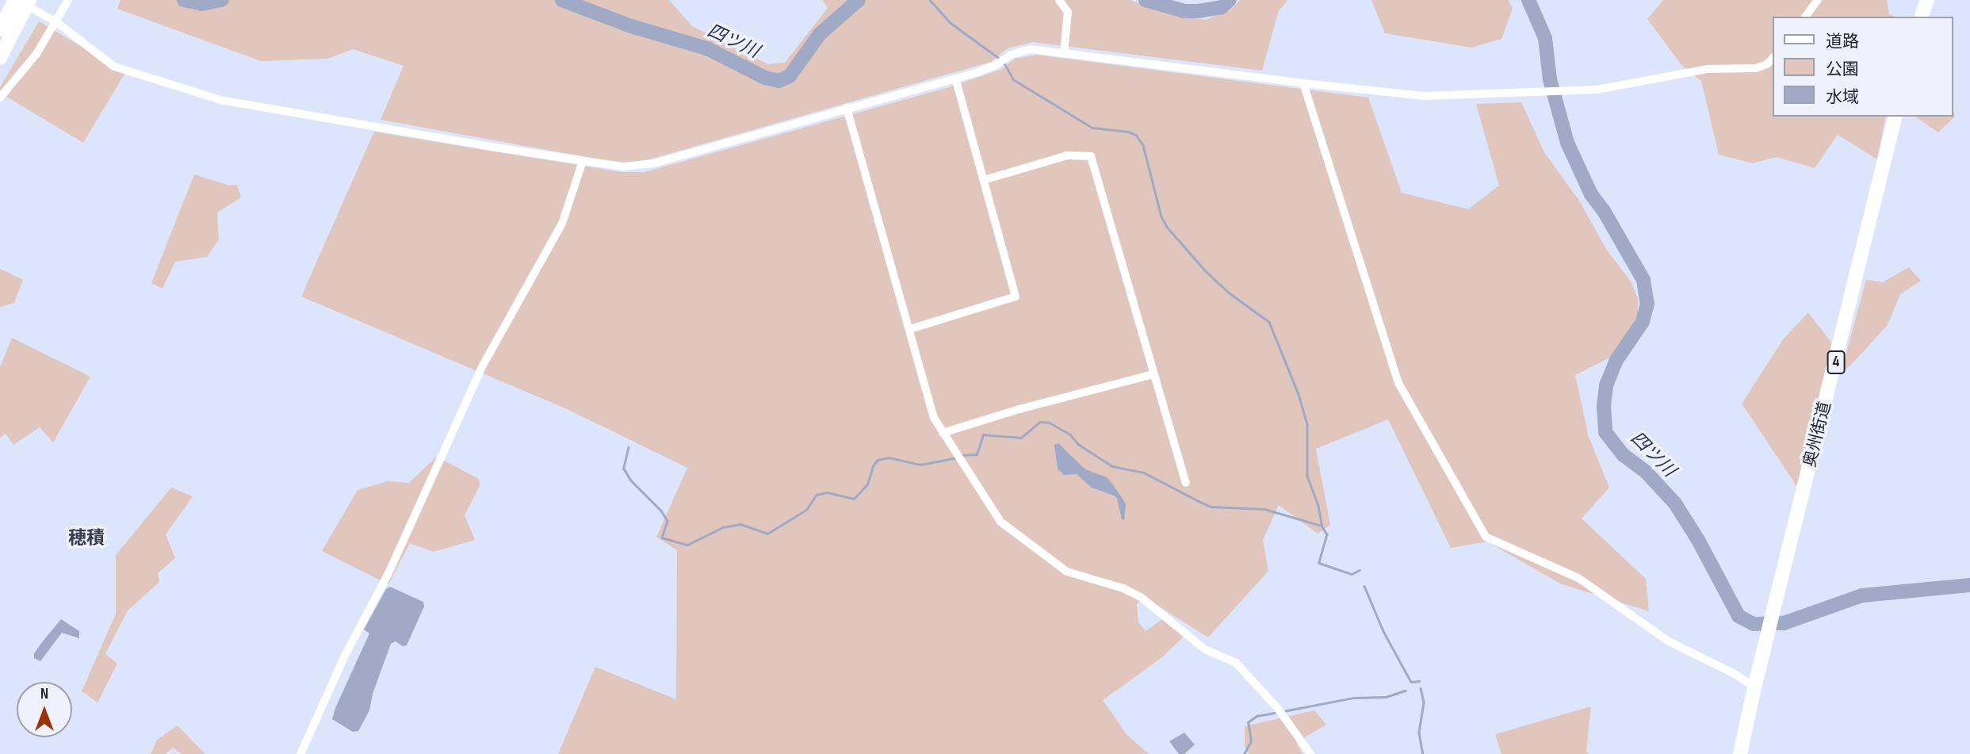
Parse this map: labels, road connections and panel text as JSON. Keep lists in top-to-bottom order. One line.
{"streets":{"highway":["4","奥州街道"]},"districts":["穂積"],"water":["四ツ川"],"legend":["道路","公園","水域"],"north":"top"}
